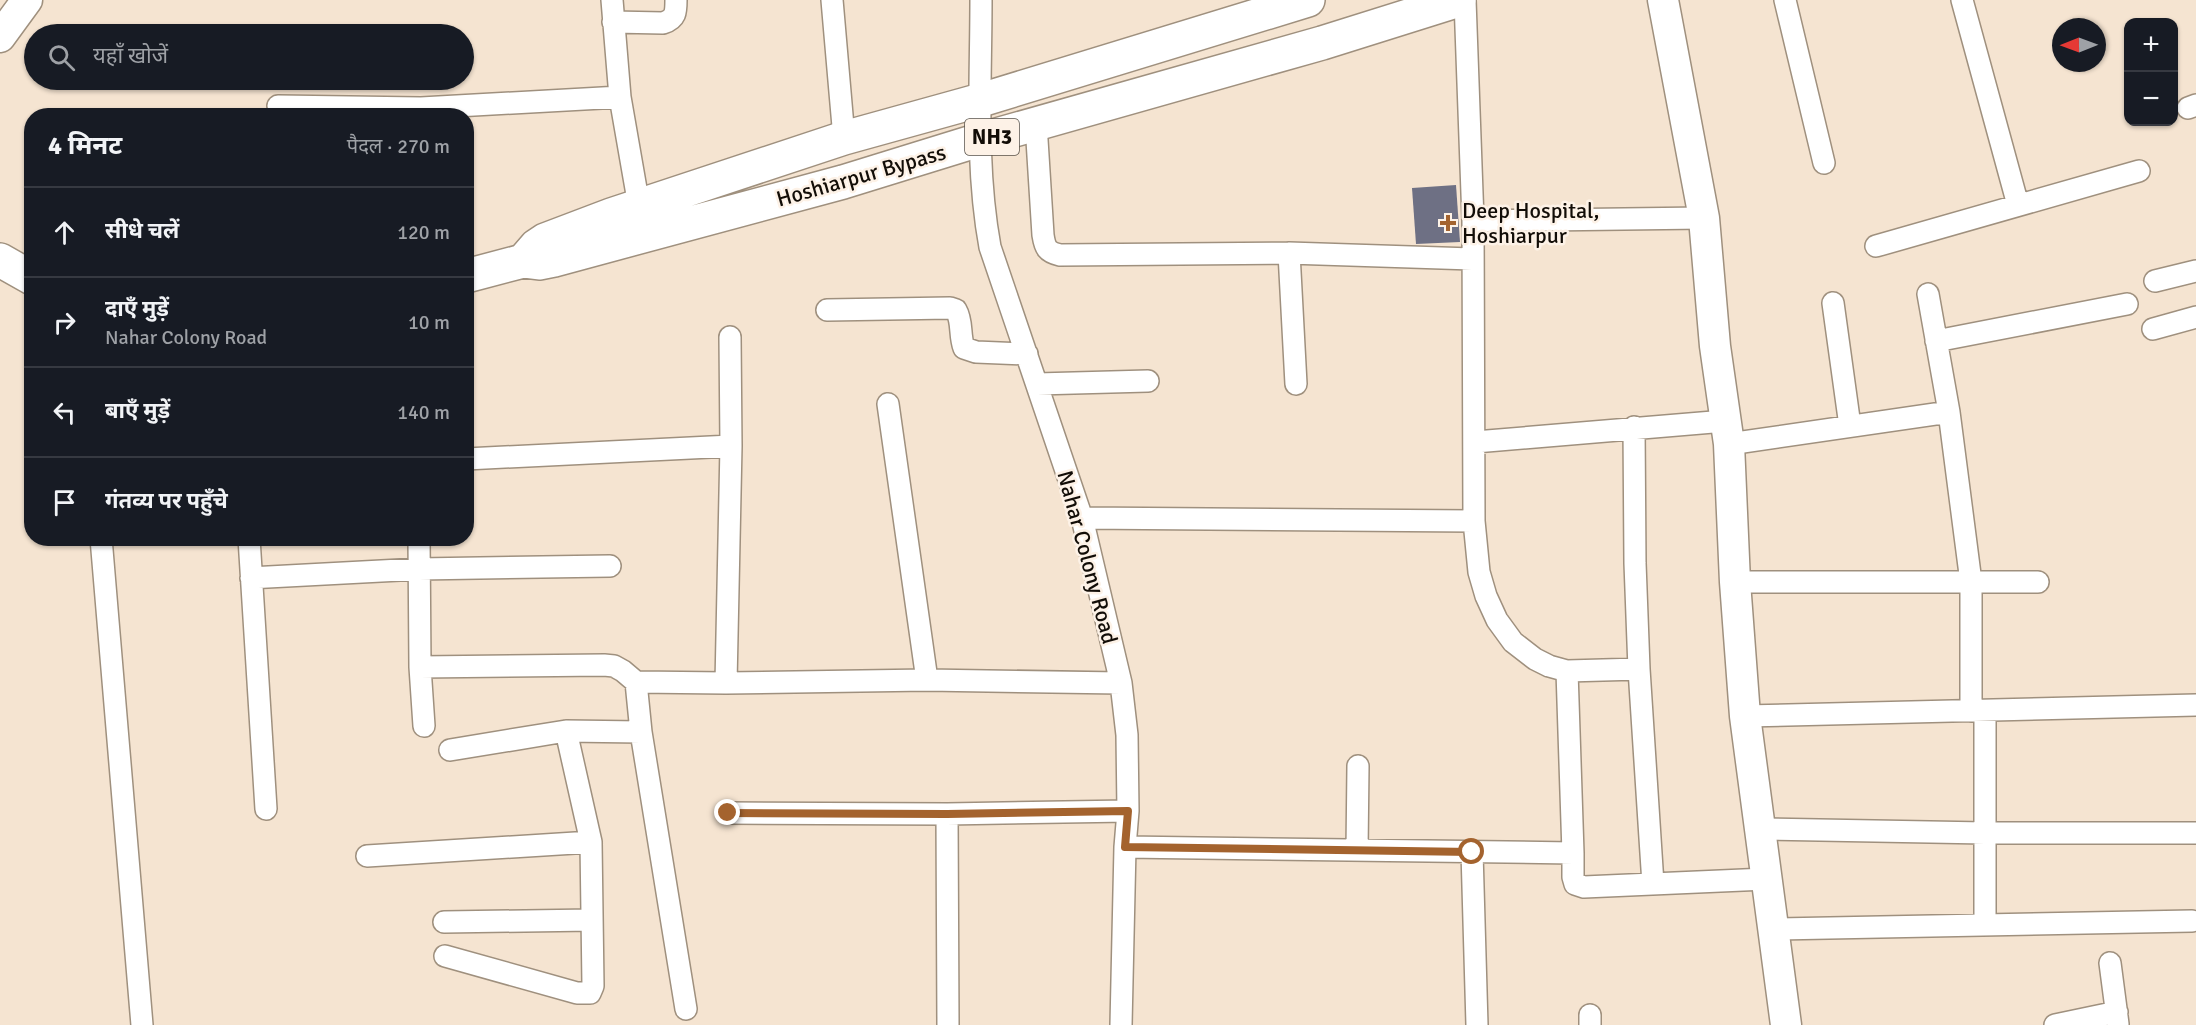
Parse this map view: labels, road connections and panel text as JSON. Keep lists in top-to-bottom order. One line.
{"streets":{"highway":["NH3","Hoshiarpur Bypass"],"street":["Nahar Colony Road"]},"crossings":[["NH3","Hoshiarpur Bypass"],["NH3","Nahar Colony Road"],["Hoshiarpur Bypass","Nahar Colony Road"]],"places":{"health":["Deep Hospital, Hoshiarpur"]},"north":"left","page":{"map_buttons":["+","−"],"search":"यहाँ खोजें","heading":["4 मिनट","पैदल · 270 m"],"list":[["सीधे चलें","120 m"],["दाएँ मुड़ें","Nahar Colony Road","10 m"],["बाएँ मुड़ें","140 m"],"गंतव्य पर पहुँचे"]}}
